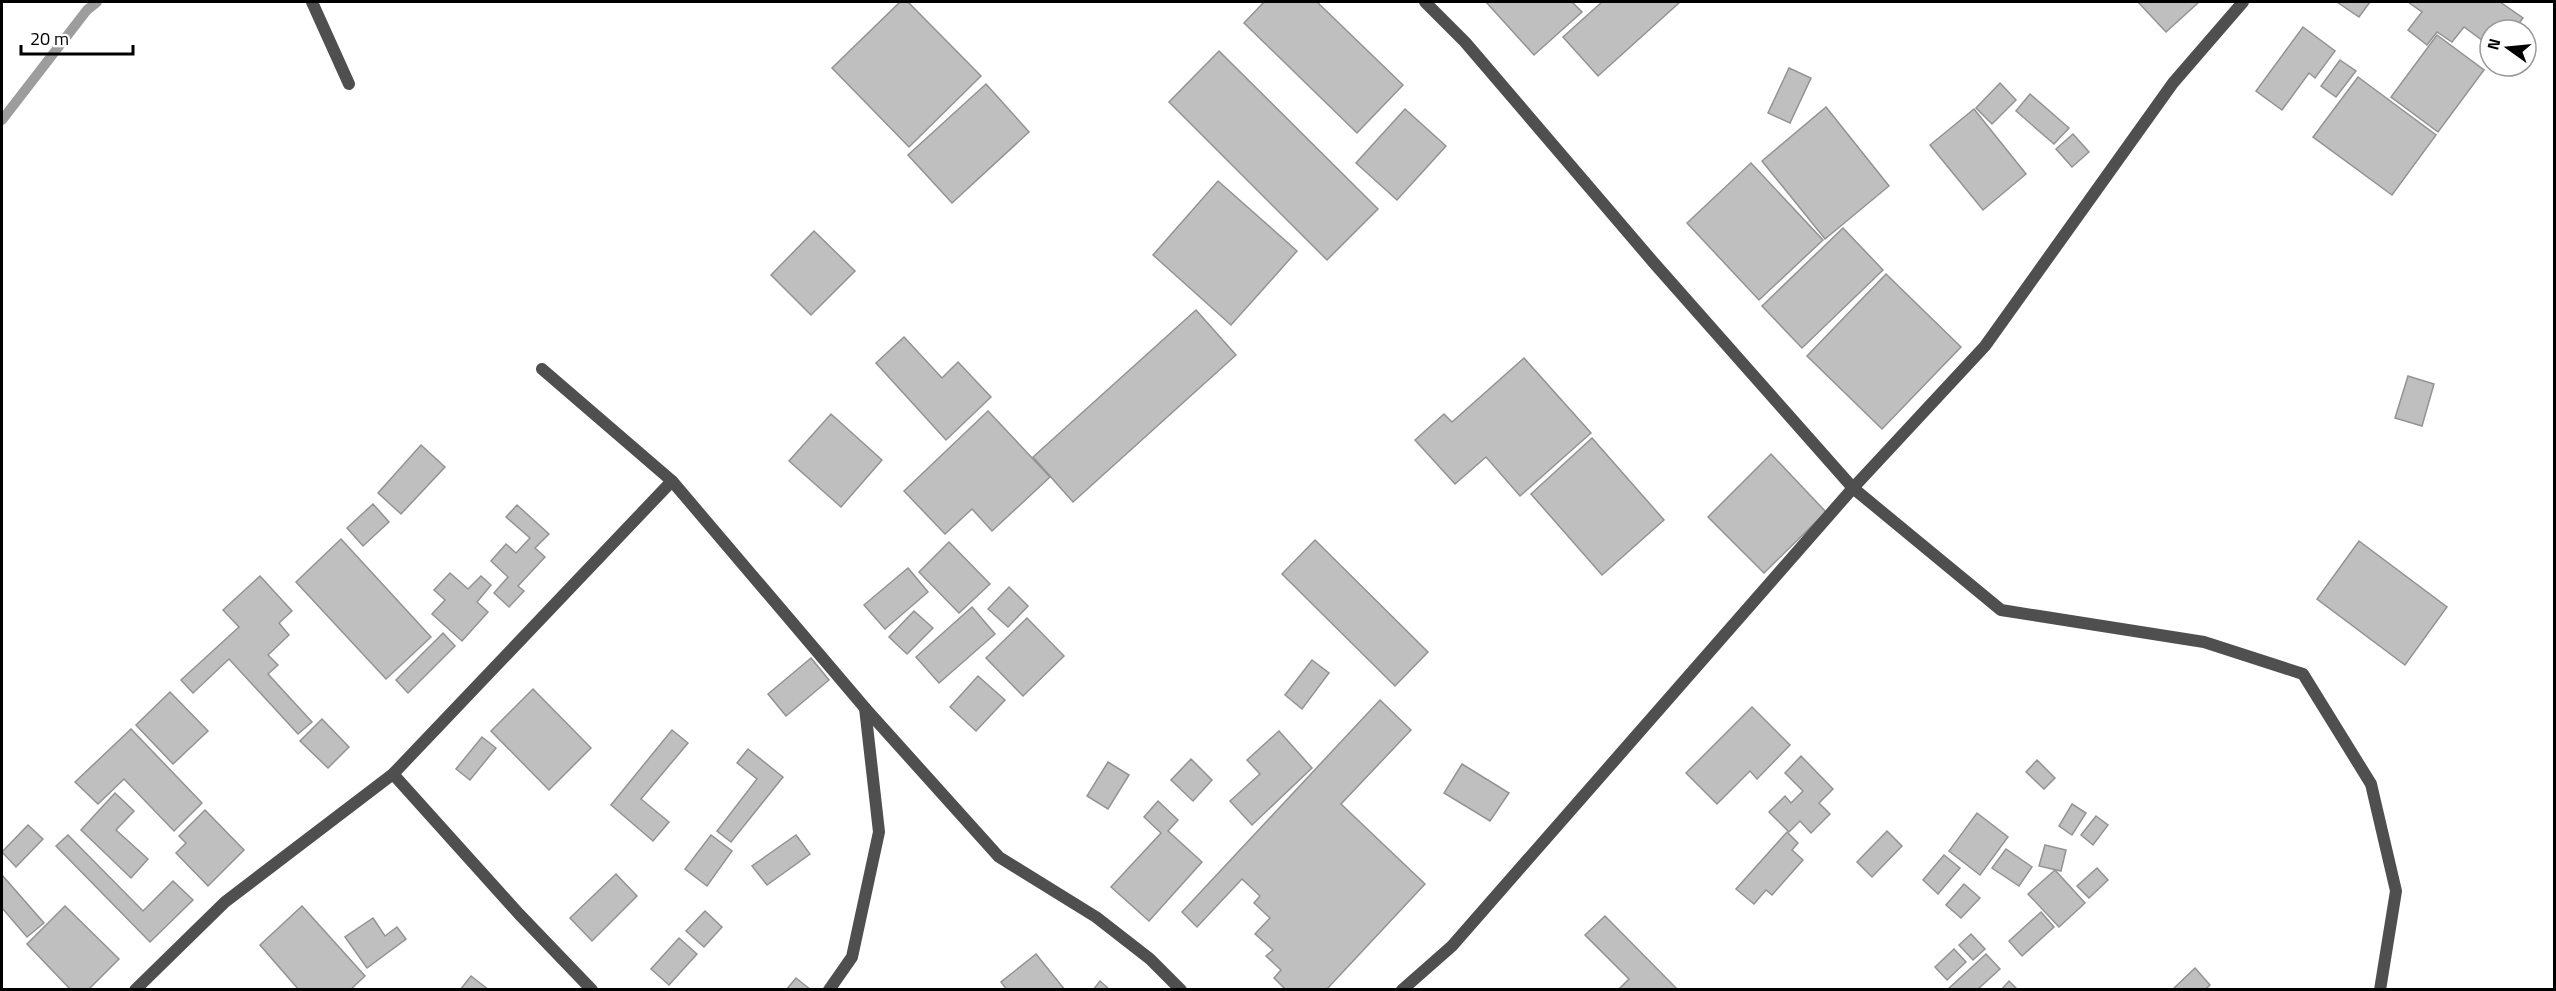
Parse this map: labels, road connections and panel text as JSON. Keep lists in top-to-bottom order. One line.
{"scale_bar":"20 m","north":"left"}
